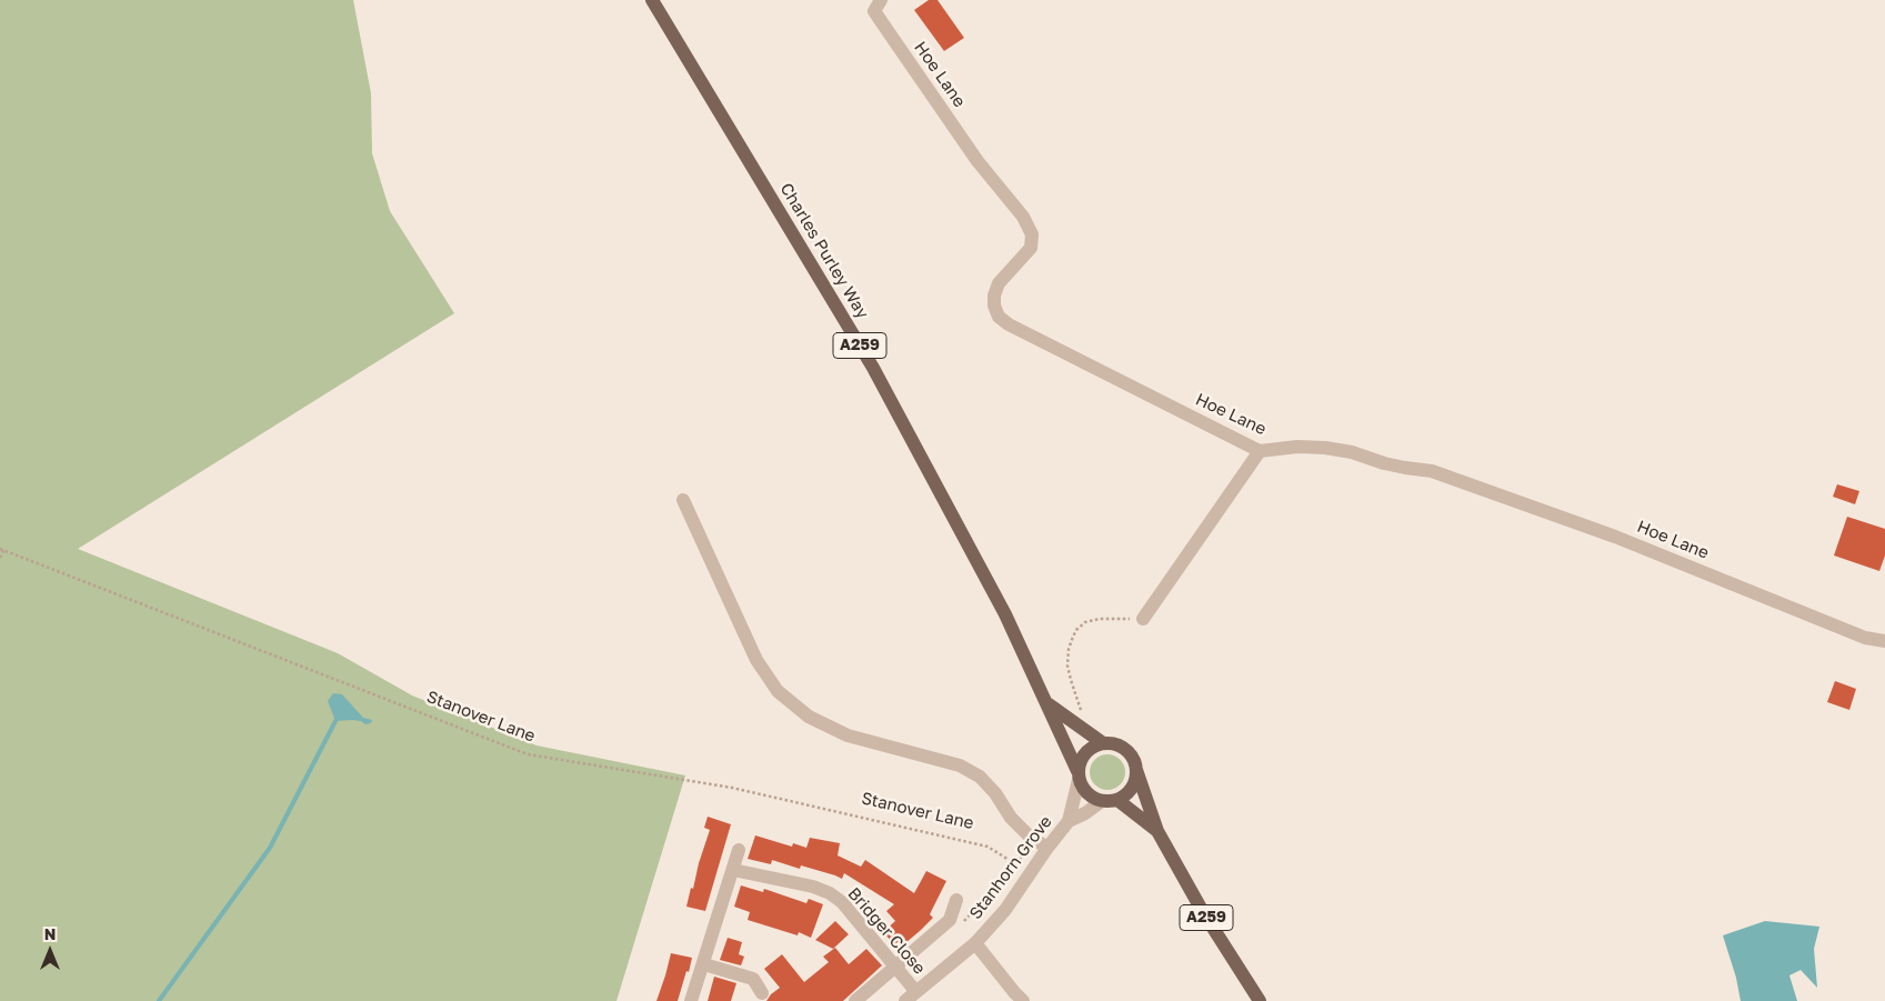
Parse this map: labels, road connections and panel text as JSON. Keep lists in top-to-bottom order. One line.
{"streets":{"main road":["Charles Purley Way","A259"],"street":["Hoe Lane","Stanhorn Grove","Bridger Close"],"path":["Stanover Lane"]},"crossings":[["Charles Purley Way","A259"],["Charles Purley Way","Stanhorn Grove"],["A259","Stanhorn Grove"],["Stanover Lane","Stanhorn Grove"],["Stanhorn Grove","Bridger Close"]],"north":"top"}
